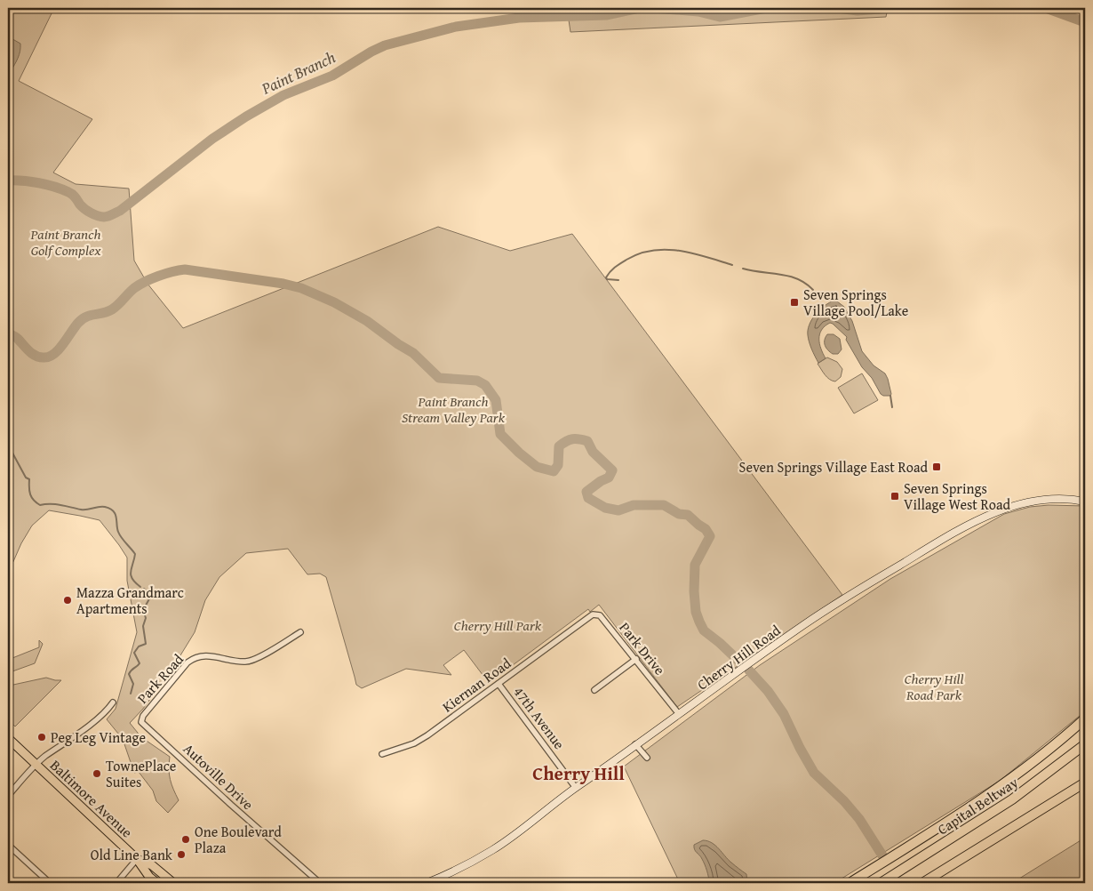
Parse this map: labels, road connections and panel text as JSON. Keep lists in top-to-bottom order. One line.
{"streets":{"highway":["Capital Beltway"],"main road":["Cherry Hill Road","Baltimore Avenue"],"street":["Park Drive","Park Road","Kiernan Road","47th Avenue","Autoville Drive"]},"crossings":[["Park Drive","Cherry Hill Road"],["Park Drive","Kiernan Road"],["Cherry Hill Road","47th Avenue"],["Park Road","Autoville Drive"],["Kiernan Road","47th Avenue"]],"districts":["Cherry Hill"],"water":["Paint Branch"],"parks":["Paint Branch Golf Complex","Paint Branch Stream Valley Park","Cherry Hill Park","Cherry Hill Road Park"],"places":{"transit":["Seven Springs Village Pool/Lake","Seven Springs Village East Road","Seven Springs Village West Road"],"other":["Mazza Grandmarc Apartments","Peg Leg Vintage","TownePlace Suites","One Boulevard Plaza","Old Line Bank"]}}
